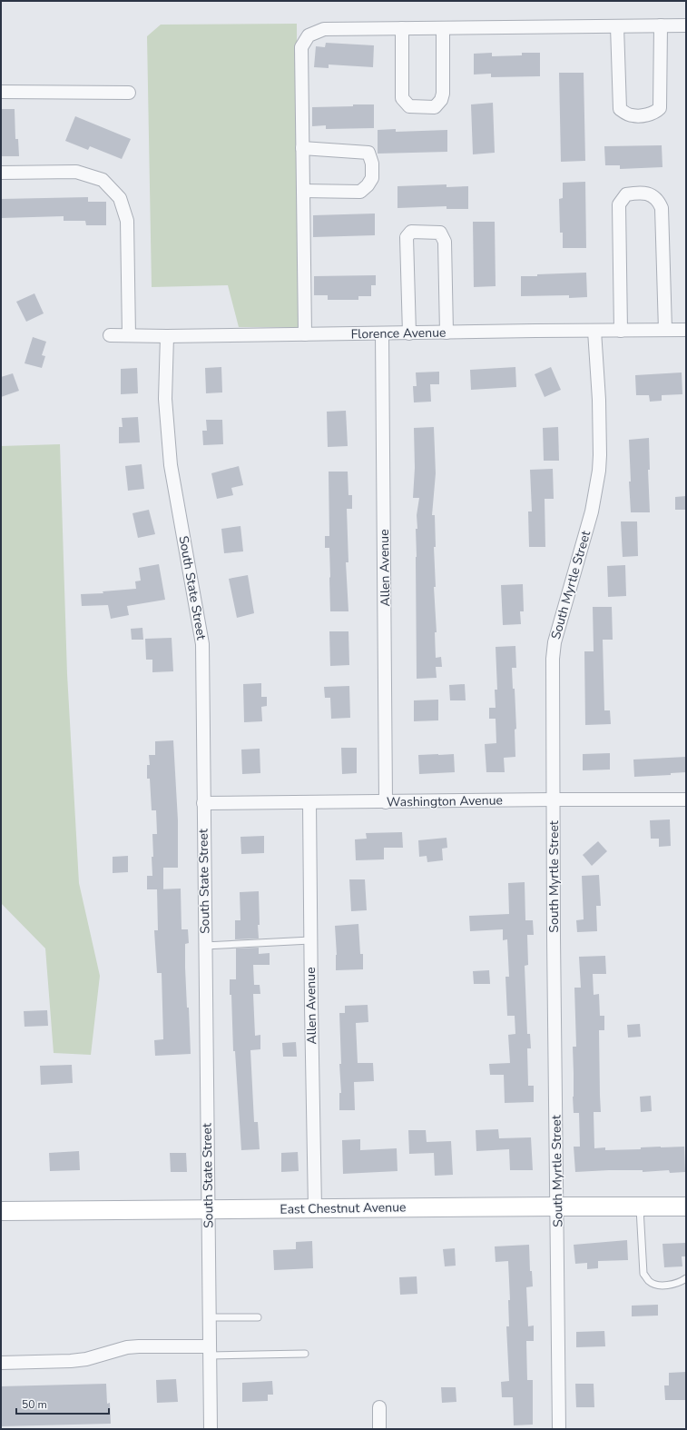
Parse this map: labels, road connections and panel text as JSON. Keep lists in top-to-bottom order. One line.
{"streets":{"street":["Florence Avenue","Allen Avenue","South Myrtle Street","South State Street","Washington Avenue","East Chestnut Avenue"]},"crossings":[["Florence Avenue","Allen Avenue"],["Florence Avenue","South Myrtle Street"],["Florence Avenue","South State Street"],["Allen Avenue","Washington Avenue"],["Allen Avenue","East Chestnut Avenue"],["South Myrtle Street","Washington Avenue"],["South Myrtle Street","East Chestnut Avenue"],["South State Street","Washington Avenue"],["South State Street","East Chestnut Avenue"]],"scale_bar":"50 m"}
